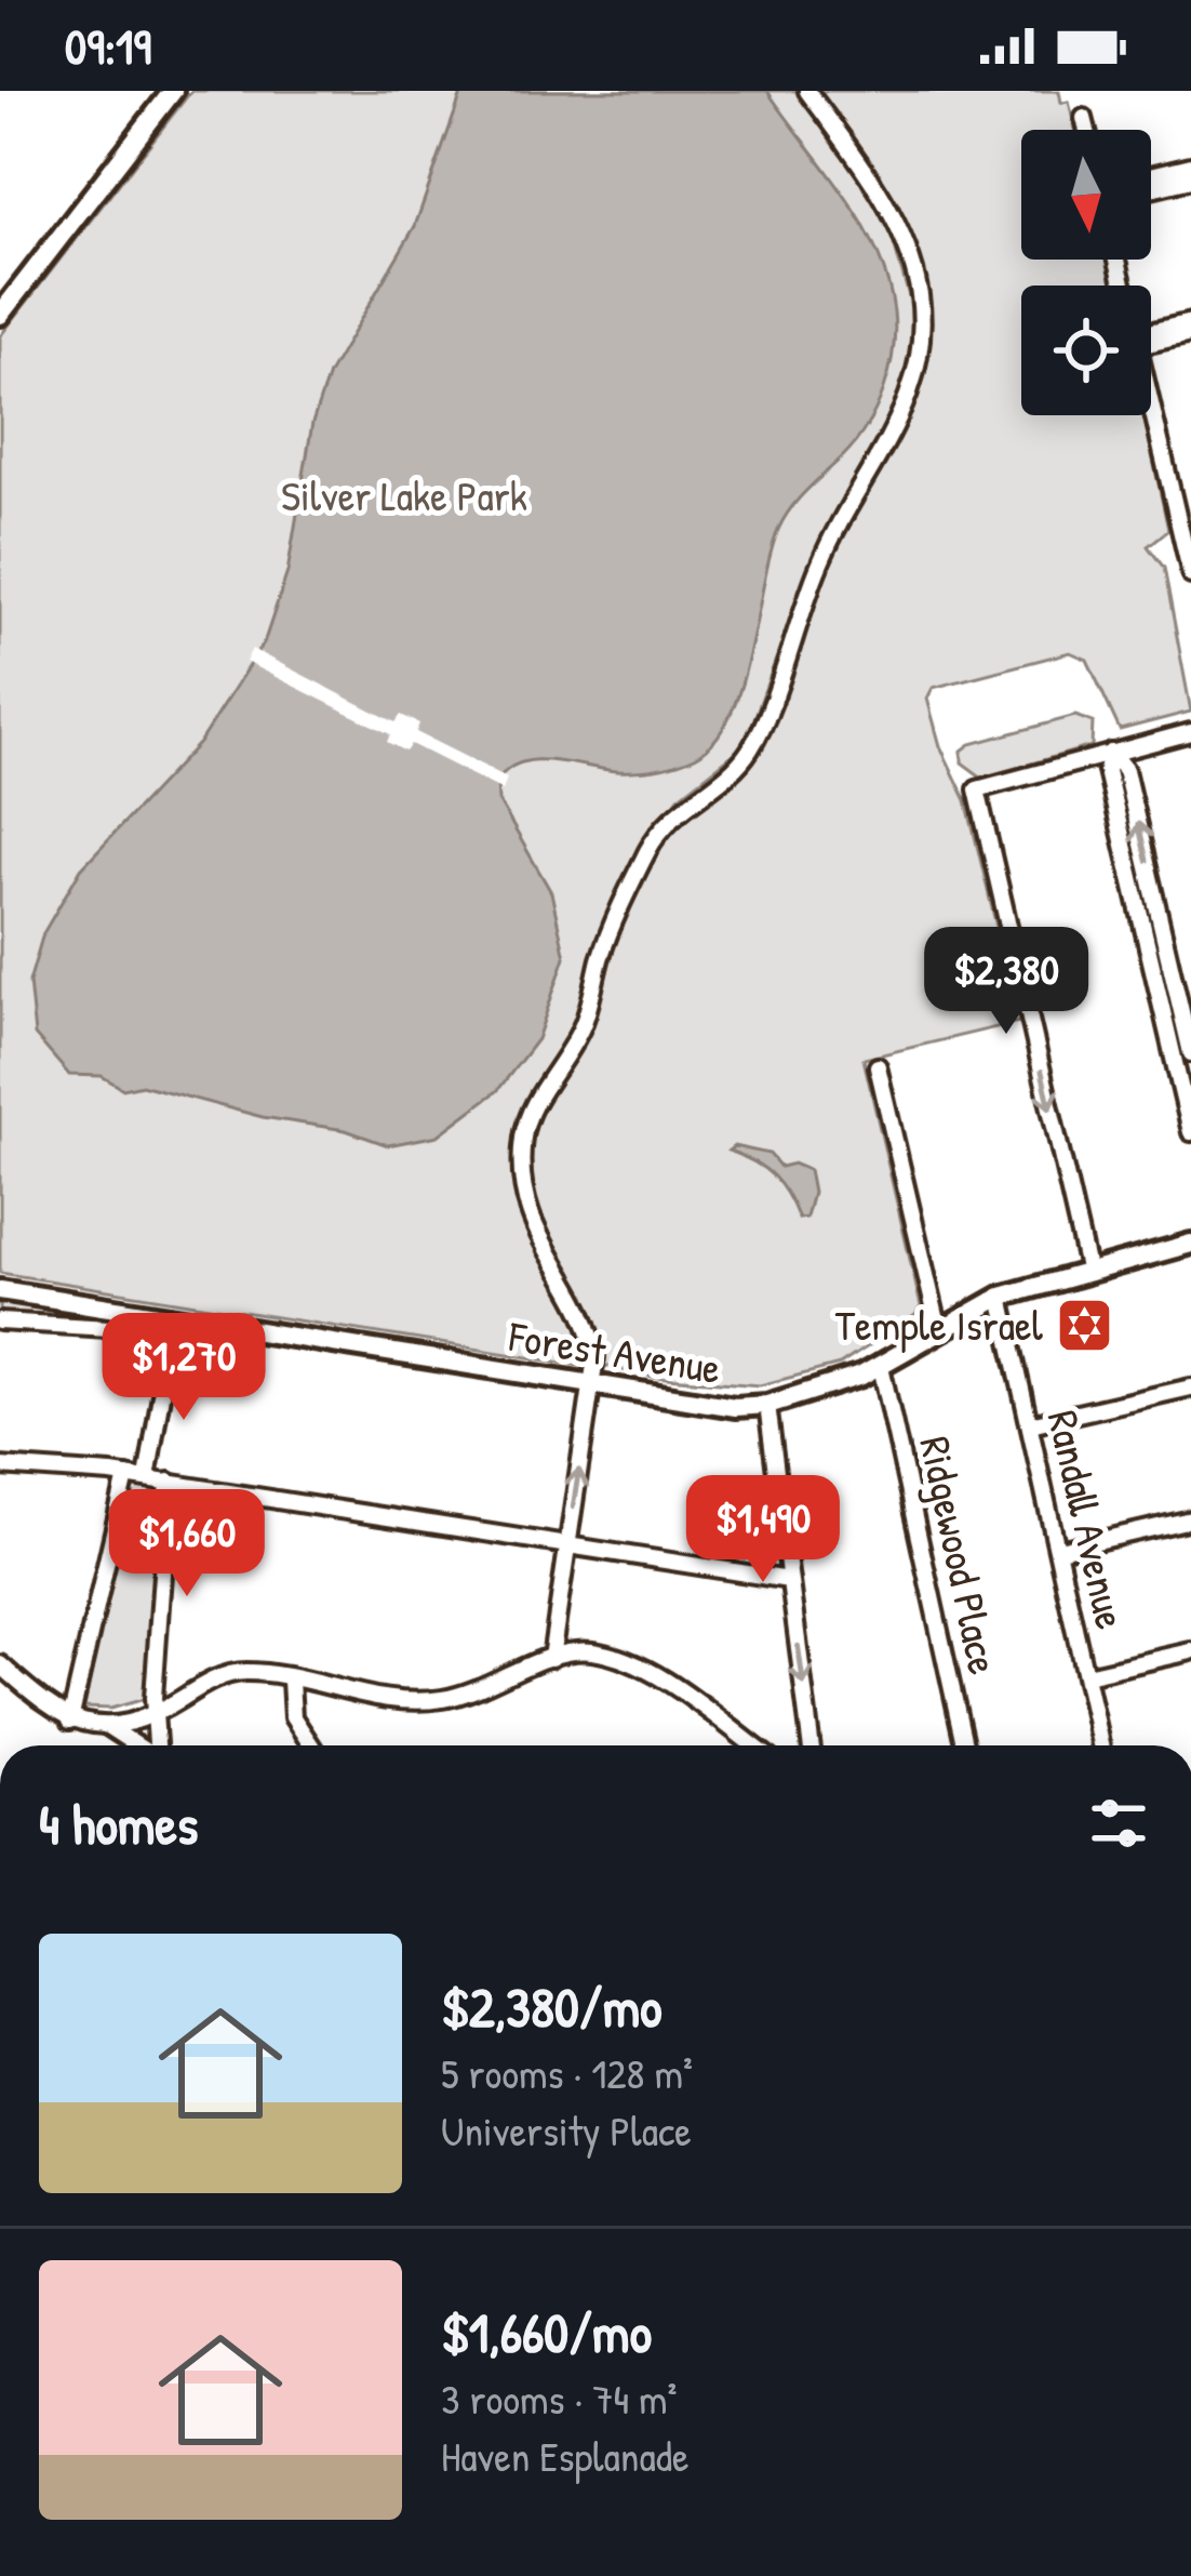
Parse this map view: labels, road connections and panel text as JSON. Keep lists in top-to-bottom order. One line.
{"streets":{"main road":["Forest Avenue"],"street":["Randall Avenue","Ridgewood Place"]},"crossings":[["Forest Avenue","Randall Avenue"],["Forest Avenue","Ridgewood Place"]],"parks":["Silver Lake Park"],"places":{"synagogue":["Temple Israel"]},"north":"bottom","page":{"status":"09:19","price":["$2,380","$1,270","$1,490","$1,660"],"heading":"4 homes","list":[{"name":"$2,380/mo","note":"5 rooms · 128 m² · University Place"},{"name":"$1,660/mo","note":"3 rooms · 74 m² · Haven Esplanade"}]}}
